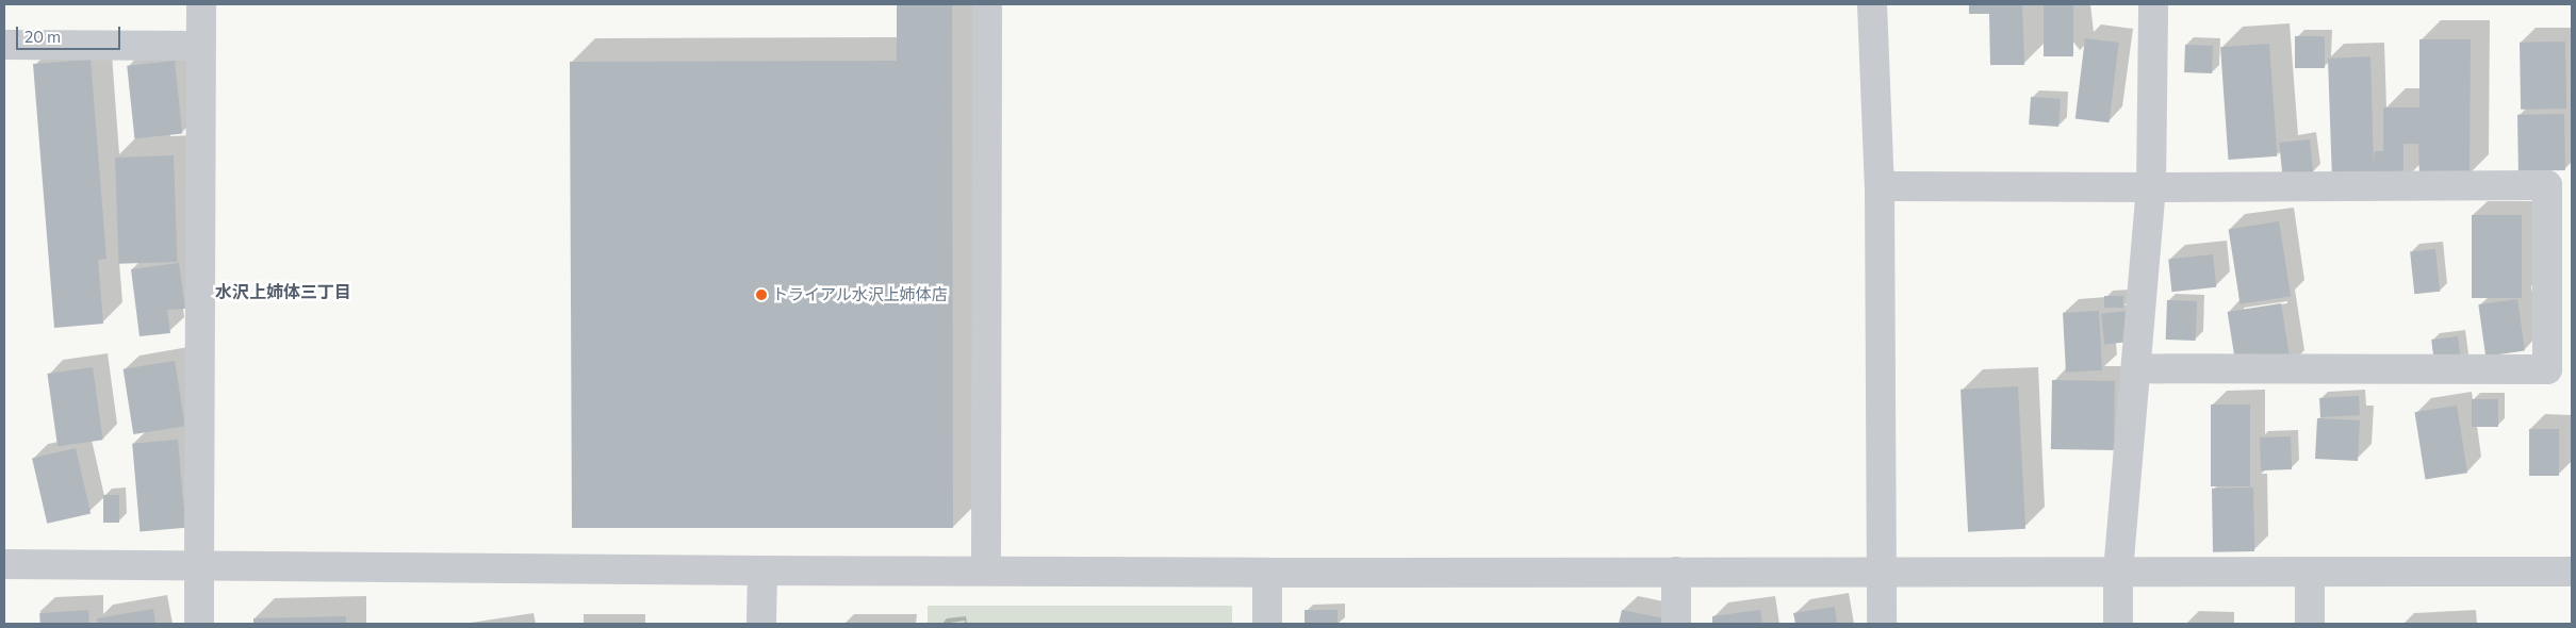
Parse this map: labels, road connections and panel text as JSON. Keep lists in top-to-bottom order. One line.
{"districts":["水沢上姉体三丁目"],"places":["トライアル水沢上姉体店"],"scale_bar":"20 m"}
